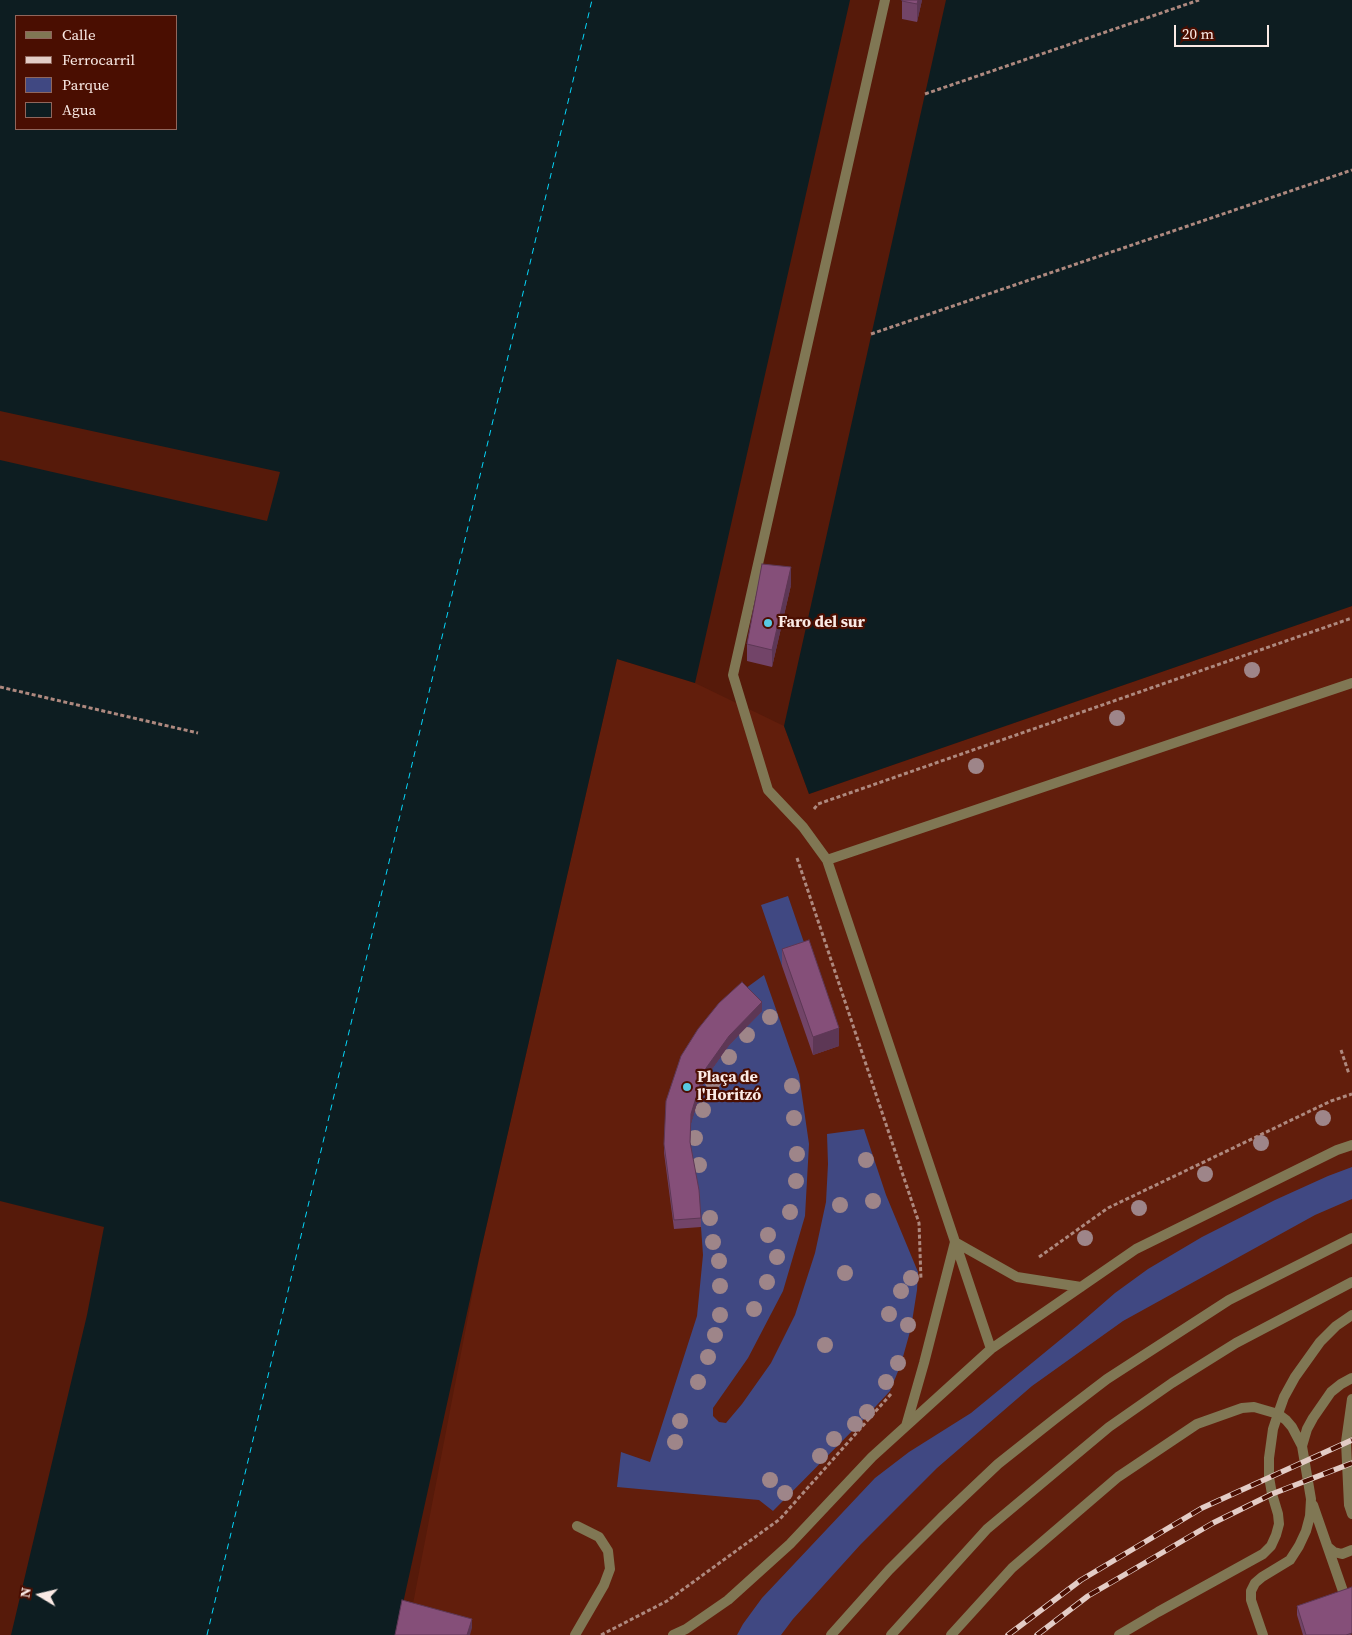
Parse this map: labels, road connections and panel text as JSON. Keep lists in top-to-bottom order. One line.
{"places":["Faro del sur","Plaça de l'Horitzó"],"legend":["Calle","Ferrocarril","Parque","Agua"],"scale_bar":"20 m","north":"left"}
